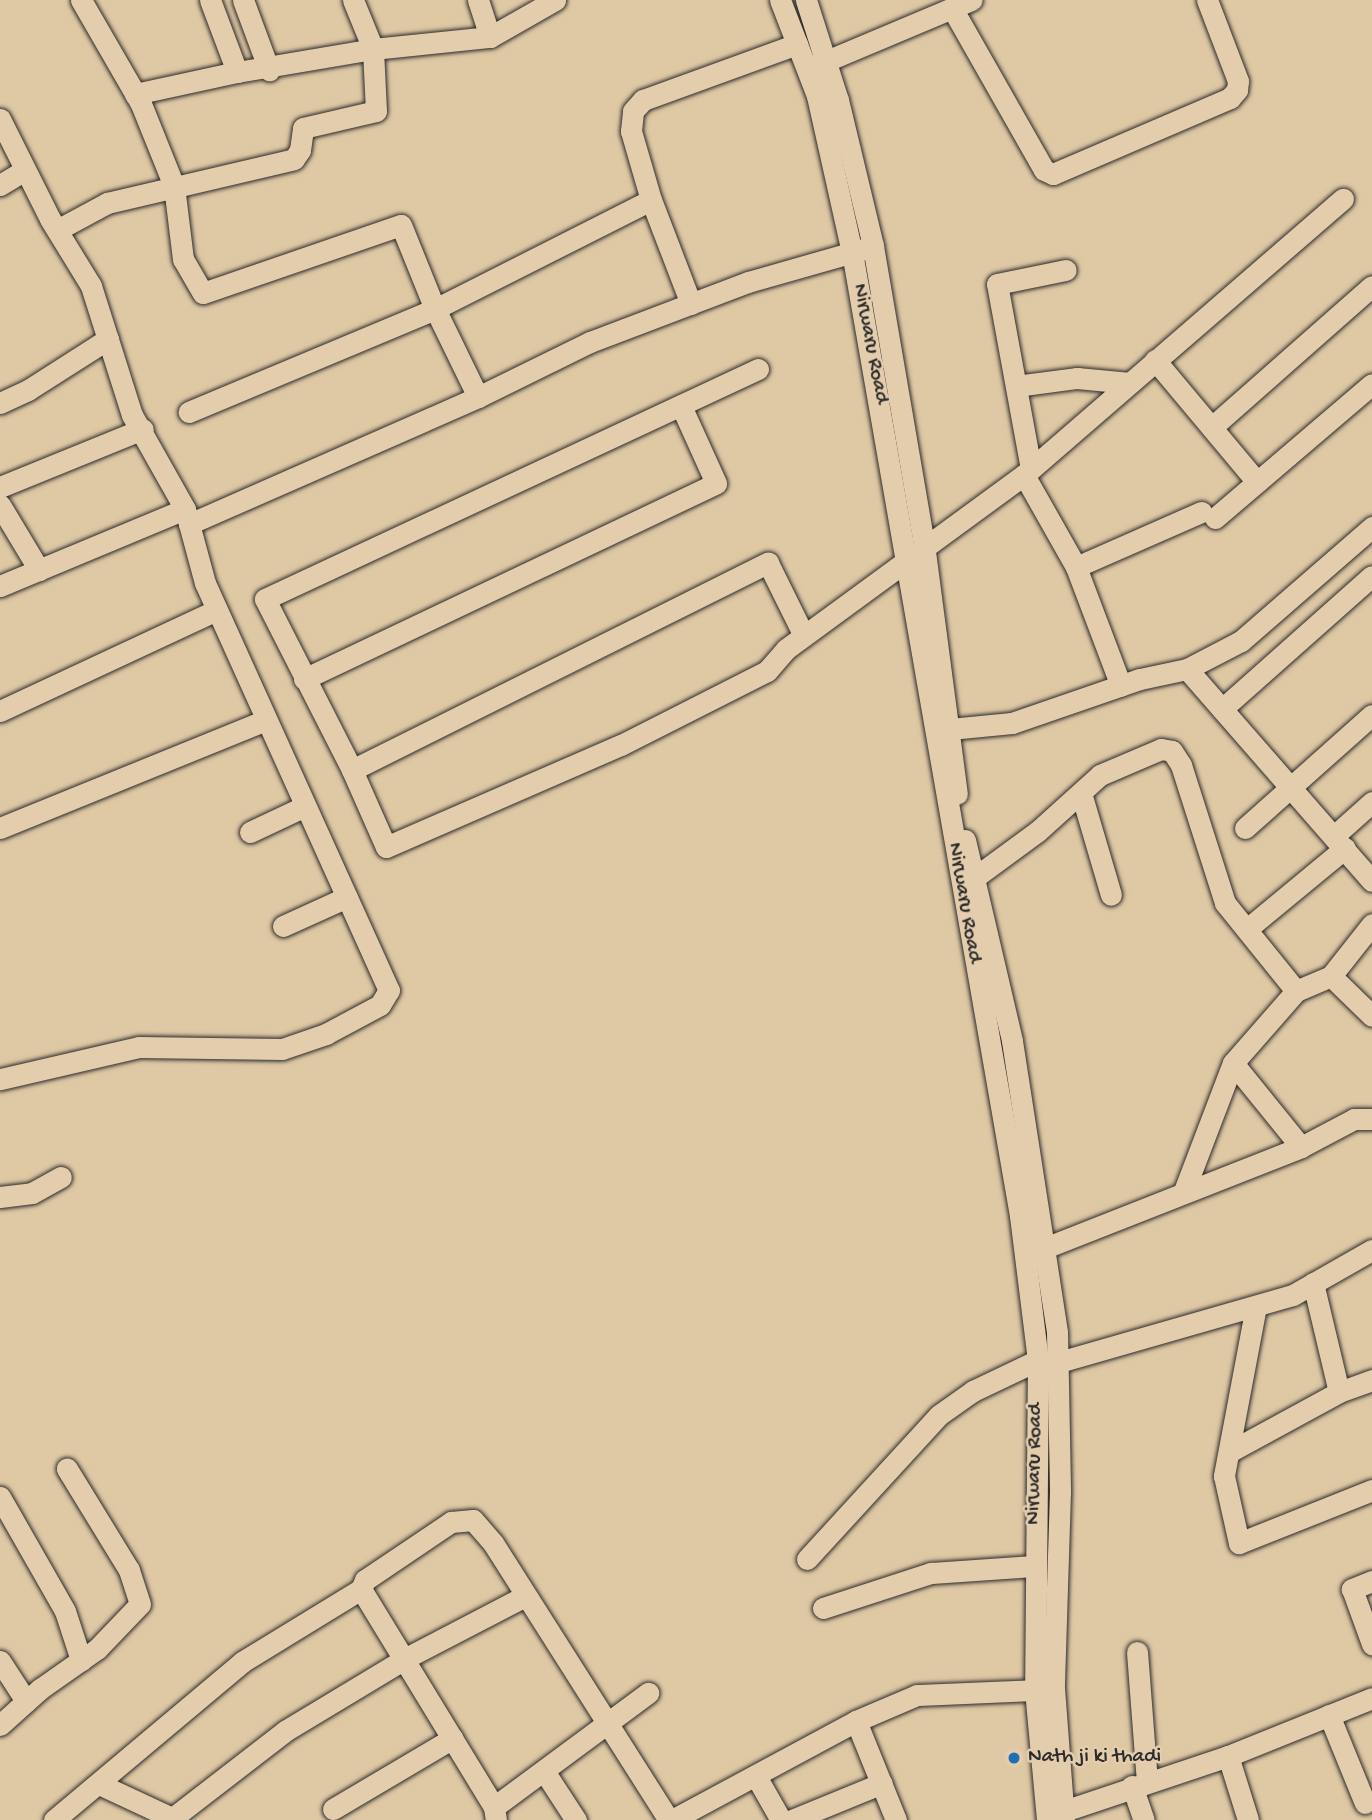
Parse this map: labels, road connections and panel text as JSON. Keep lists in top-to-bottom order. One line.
{"streets":{"street":["Nirwaru Road"]},"places":["Nath ji ki thadi"]}
